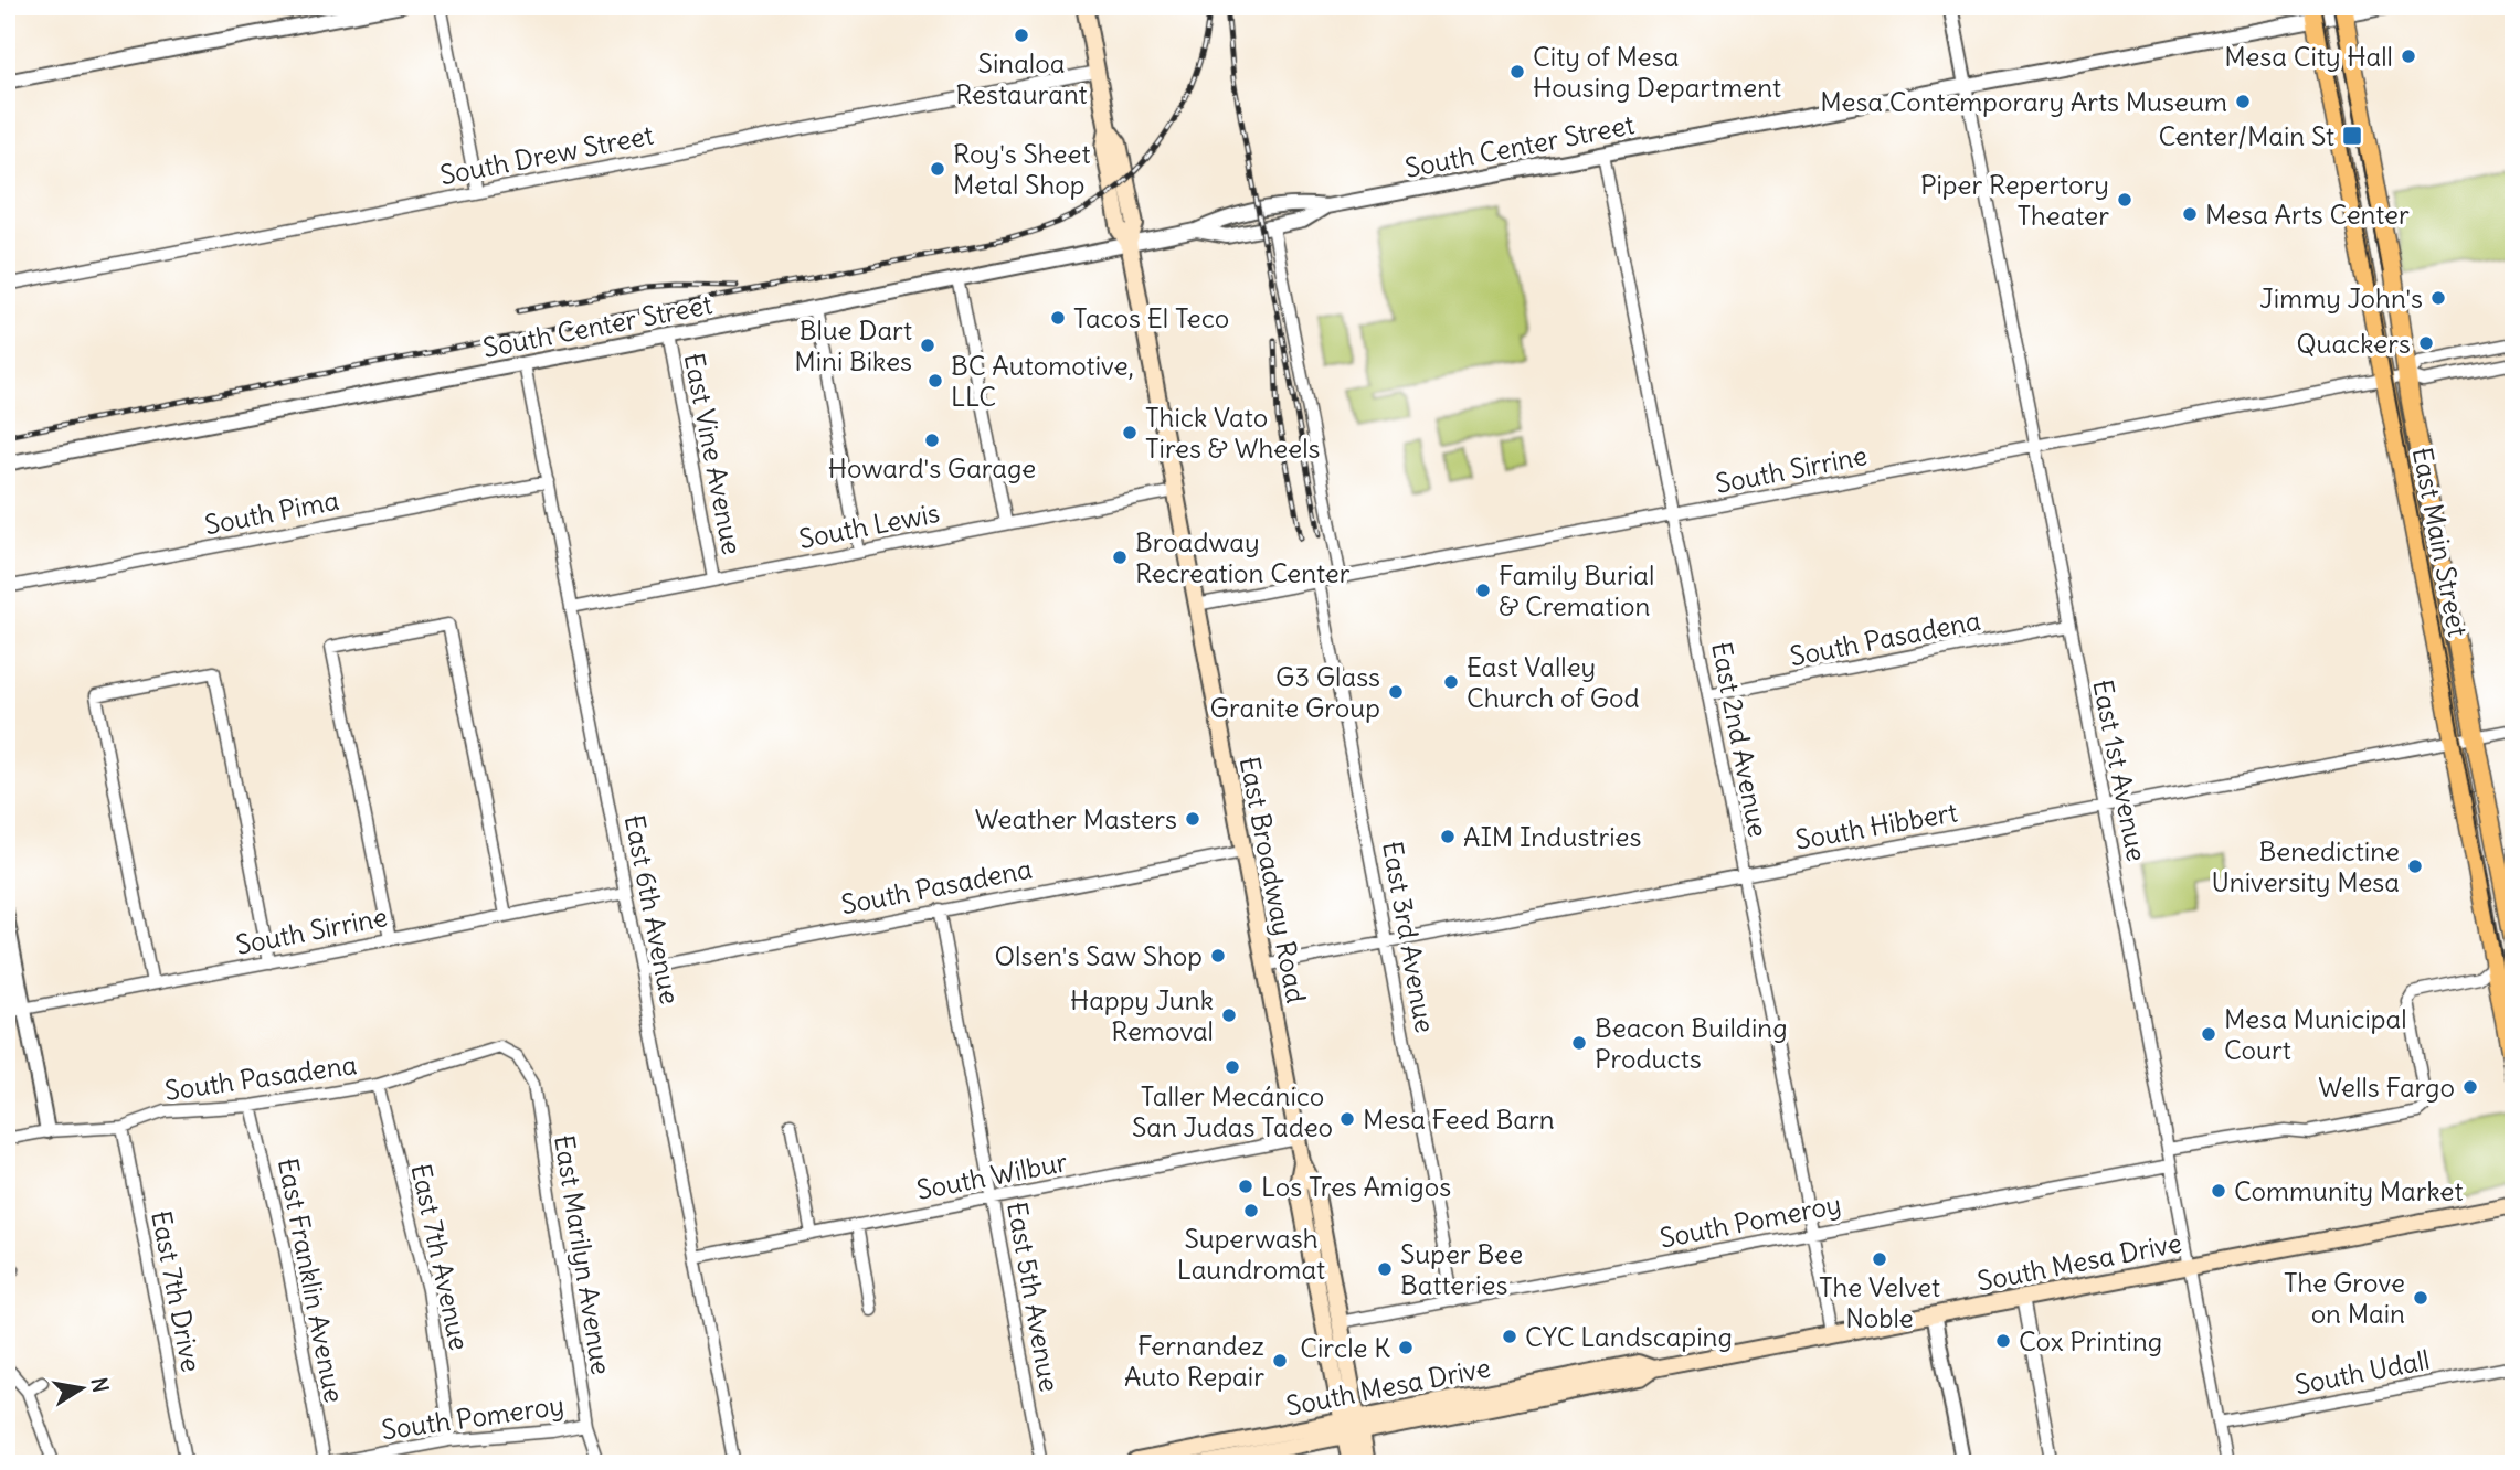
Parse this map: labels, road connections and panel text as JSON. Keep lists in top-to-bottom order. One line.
{"streets":{"main road":["East Main Street","East Broadway Road","South Mesa Drive"],"street":["South Center Street","South Drew Street","East Vine Avenue","South Sirrine","South Pima","South Lewis","South Pasadena","East 2nd Avenue","East 1st Avenue","South Hibbert","East 6th Avenue","East 3rd Avenue","South Wilbur","South Pomeroy","East Marilyn Avenue","East 7th Avenue","East Franklin Avenue","East 7th Drive","East 5th Avenue","South Udall"]},"crossings":[["South Center Street","East Vine Avenue"],["South Center Street","East Main Street"],["South Center Street","East 2nd Avenue"],["South Center Street","East 1st Avenue"],["South Center Street","East Broadway Road"],["South Center Street","East 6th Avenue"],["South Drew Street","East Broadway Road"],["East Vine Avenue","South Lewis"],["South Sirrine","East Main Street"],["South Sirrine","East 2nd Avenue"],["South Sirrine","East 1st Avenue"],["South Sirrine","East Broadway Road"],["South Sirrine","East 6th Avenue"],["South Sirrine","East 3rd Avenue"],["South Pima","East 6th Avenue"],["South Lewis","East Broadway Road"],["South Lewis","East 6th Avenue"],["East Main Street","South Hibbert"],["South Pasadena","East 2nd Avenue"],["South Pasadena","East 1st Avenue"],["South Pasadena","East Broadway Road"],["South Pasadena","East 6th Avenue"],["South Pasadena","East Marilyn Avenue"],["South Pasadena","East 7th Avenue"],["South Pasadena","East Franklin Avenue"],["South Pasadena","East 7th Drive"],["South Pasadena","East 5th Avenue"],["East 2nd Avenue","South Hibbert"],["East 2nd Avenue","South Pomeroy"],["East 2nd Avenue","South Mesa Drive"],["East 1st Avenue","South Hibbert"],["East 1st Avenue","South Pomeroy"],["East 1st Avenue","South Mesa Drive"],["East 1st Avenue","South Udall"],["South Hibbert","East Broadway Road"],["South Hibbert","East 3rd Avenue"],["East Broadway Road","South Wilbur"],["East Broadway Road","South Pomeroy"],["East Broadway Road","South Mesa Drive"],["East 6th Avenue","South Wilbur"],["East 3rd Avenue","South Pomeroy"],["South Wilbur","East 5th Avenue"],["South Pomeroy","East Marilyn Avenue"],["South Pomeroy","East 7th Avenue"],["South Pomeroy","East Franklin Avenue"]],"places":{"other":["Sinaloa Restaurant","Mesa City Hall","City of Mesa Housing Department","Mesa Contemporary Arts Museum","Roy's Sheet Metal Shop","Piper Repertory Theater","Mesa Arts Center","Jimmy John's","Tacos El Teco","Quackers","Blue Dart Mini Bikes","BC Automotive, LLC","Thick Vato Tires & Wheels","Howard's Garage","Broadway Recreation Center","Family Burial & Cremation","East Valley Church of God","G3 Glass Granite Group","Weather Masters","AIM Industries","Benedictine University Mesa","Olsen's Saw Shop","Happy Junk Removal","Mesa Municipal Court","Beacon Building Products","Taller Mecánico San Judas Tadeo","Wells Fargo","Mesa Feed Barn","Los Tres Amigos","Community Market","Superwash Laundromat","The Velvet Noble","Super Bee Batteries","The Grove on Main","CYC Landscaping","Cox Printing","Circle K","Fernandez Auto Repair"],"transit":["Center/Main St"]},"north":"right"}
